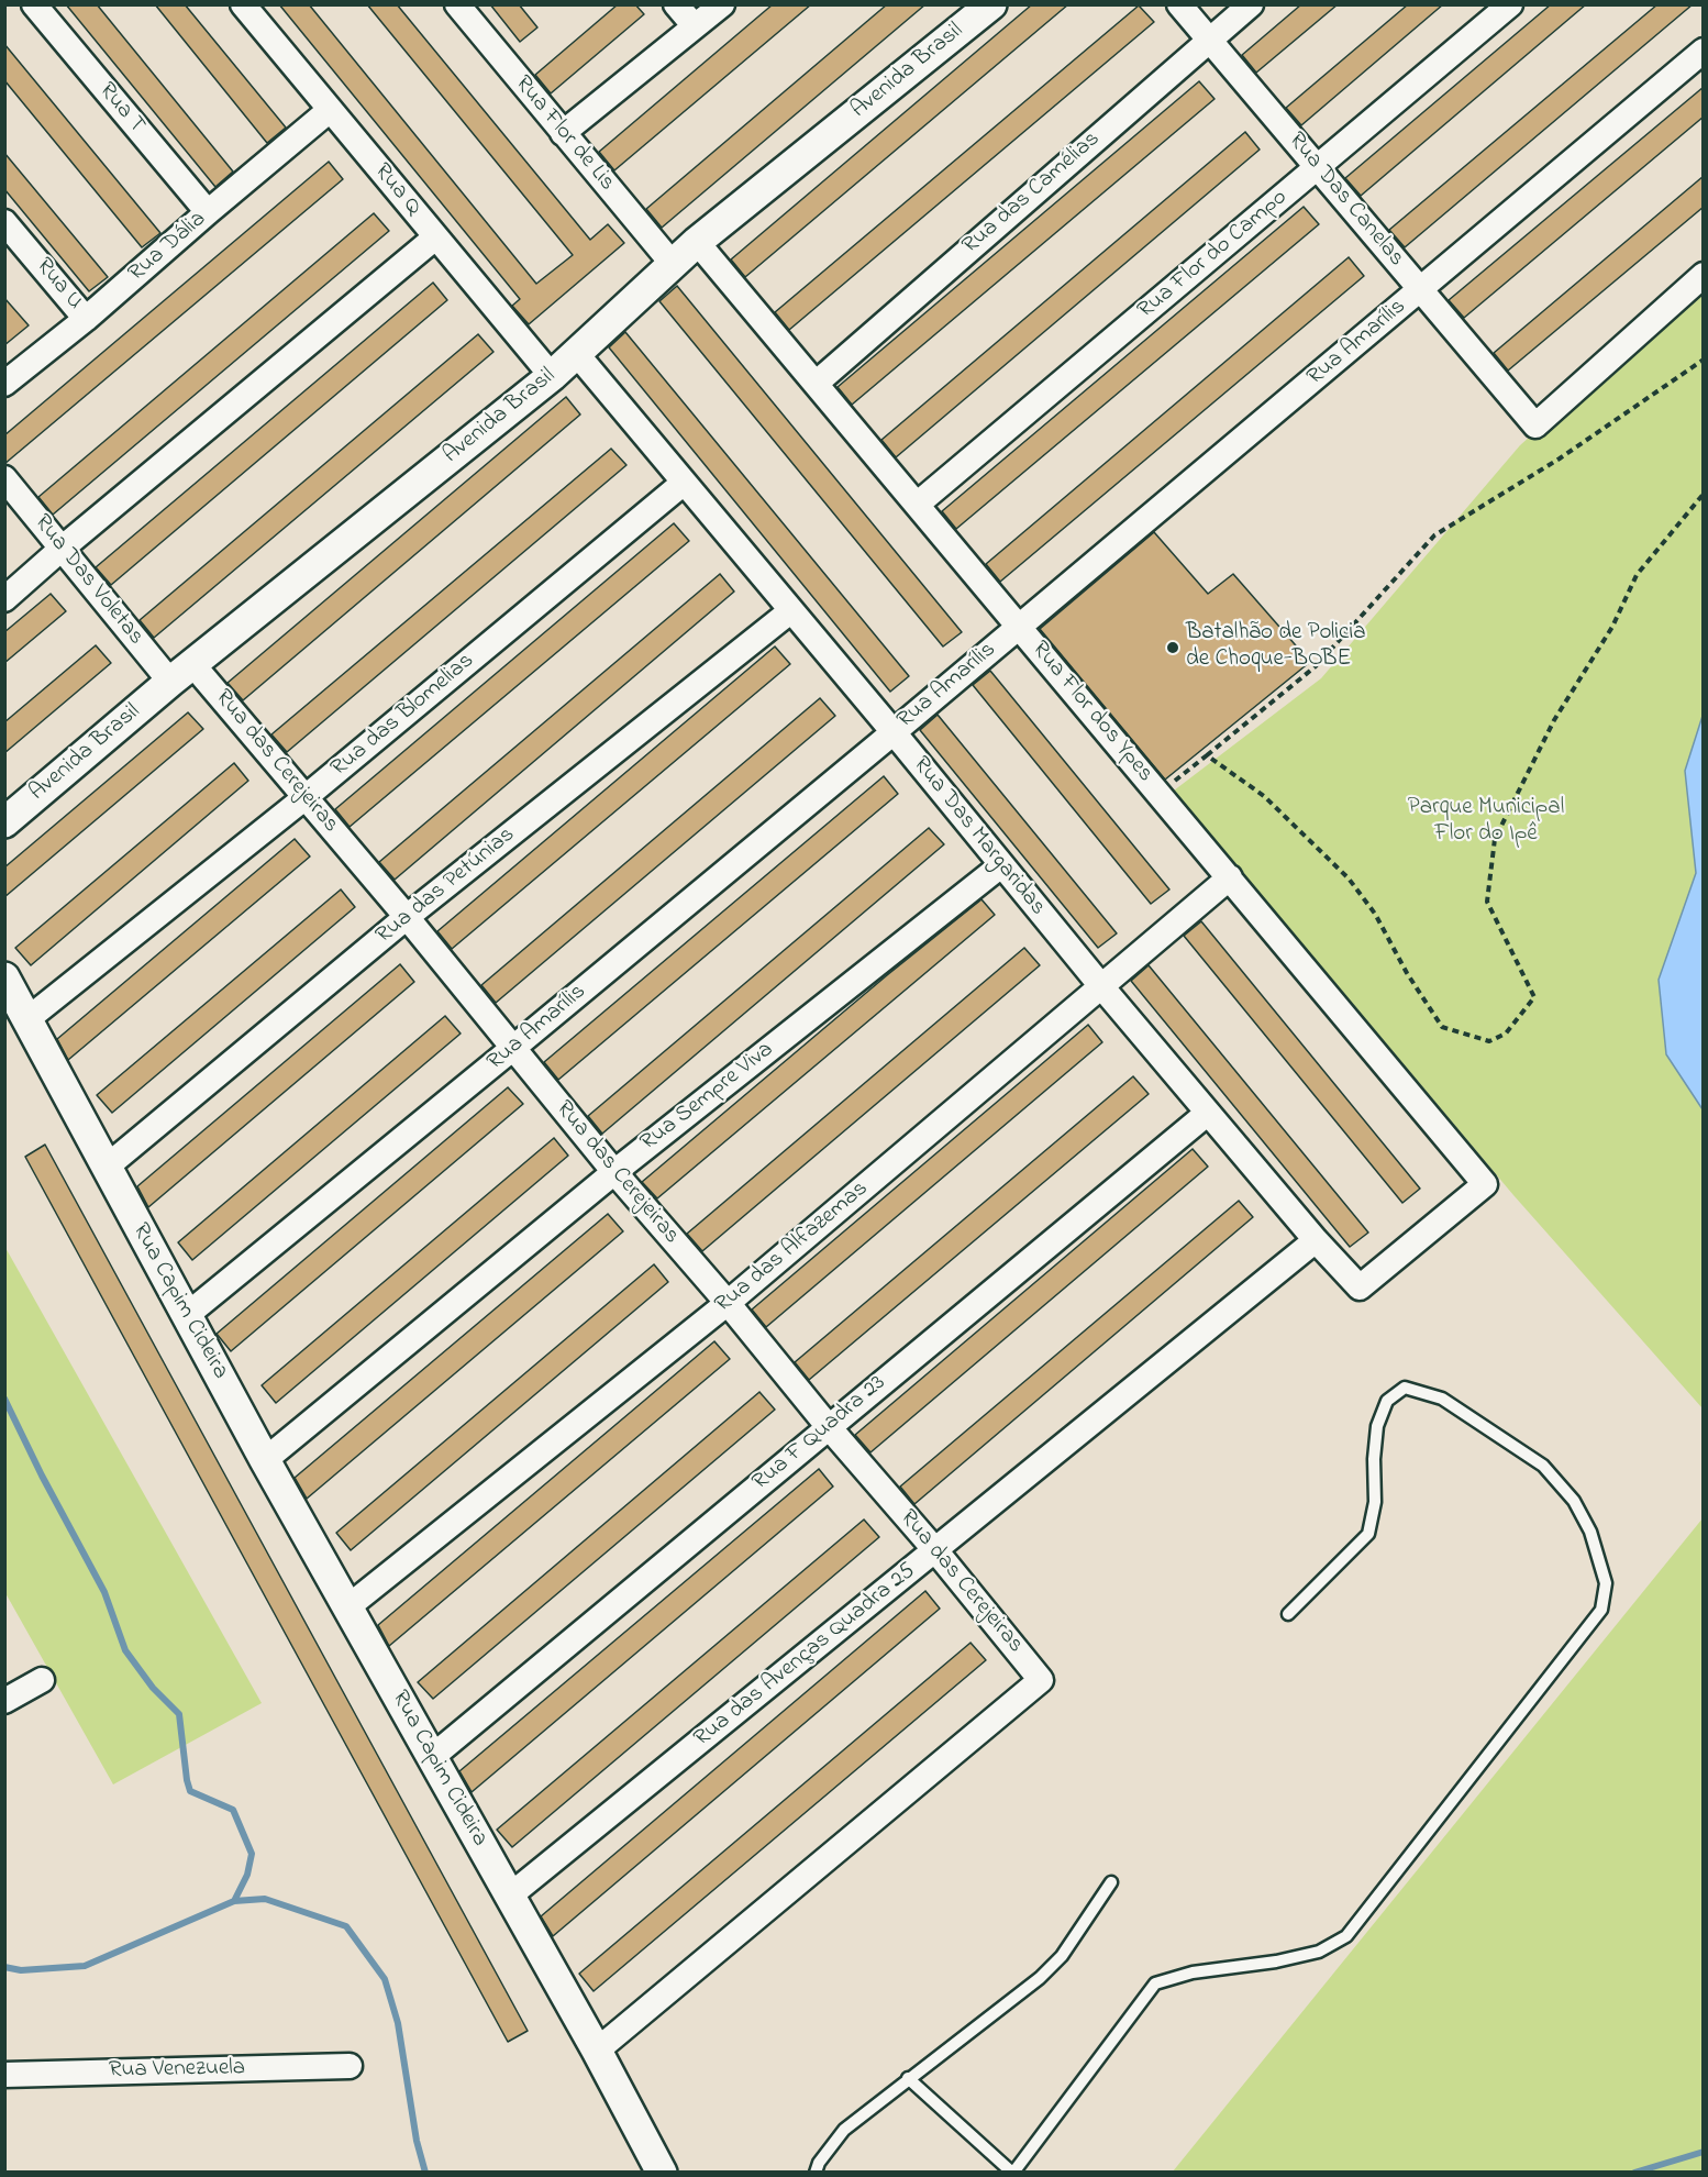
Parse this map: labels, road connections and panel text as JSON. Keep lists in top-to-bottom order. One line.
{"streets":{"street":["Avenida Brasil","Rua T","Rua Flor de Lis","Rua Q","Rua das Camélias","Rua Das Canelas","Rua Dália","Rua Flor do Campo","Rua U","Rua Amarílis","Rua Das Voletas","Rua Flor dos Ypes","Rua das Blomelias","Rua das Cerejeiras","Rua Das Margaridas","Rua das Petúnias","Rua Sempre Viva","Rua das Alfazemas","Rua Capim Cideira","Rua F Quadra 23","Rua das Avenças Quadra 25","Rua Venezuela"]},"crossings":[["Avenida Brasil","Rua Flor de Lis"],["Avenida Brasil","Rua Q"],["Avenida Brasil","Rua Das Voletas"],["Avenida Brasil","Rua Flor dos Ypes"],["Avenida Brasil","Rua das Cerejeiras"],["Avenida Brasil","Rua Das Margaridas"],["Rua T","Rua Dália"],["Rua Q","Rua Dália"],["Rua das Camélias","Rua Das Canelas"],["Rua das Camélias","Rua Flor dos Ypes"],["Rua Das Canelas","Rua Flor do Campo"],["Rua Das Canelas","Rua Amarílis"],["Rua Dália","Rua U"],["Rua Flor do Campo","Rua Flor dos Ypes"],["Rua Amarílis","Rua Flor dos Ypes"],["Rua Amarílis","Rua das Cerejeiras"],["Rua Amarílis","Rua Das Margaridas"],["Rua Amarílis","Rua Capim Cideira"],["Rua Das Voletas","Rua das Cerejeiras"],["Rua Flor dos Ypes","Rua Das Margaridas"],["Rua Flor dos Ypes","Rua das Alfazemas"],["Rua das Blomelias","Rua das Cerejeiras"],["Rua das Blomelias","Rua Das Margaridas"],["Rua das Blomelias","Rua Capim Cideira"],["Rua das Cerejeiras","Rua das Petúnias"],["Rua das Cerejeiras","Rua Sempre Viva"],["Rua das Cerejeiras","Rua das Alfazemas"],["Rua das Cerejeiras","Rua Capim Cideira"],["Rua das Cerejeiras","Rua F Quadra 23"],["Rua das Cerejeiras","Rua das Avenças Quadra 25"],["Rua Das Margaridas","Rua das Petúnias"],["Rua Das Margaridas","Rua Sempre Viva"],["Rua Das Margaridas","Rua das Alfazemas"],["Rua Das Margaridas","Rua F Quadra 23"],["Rua Das Margaridas","Rua das Avenças Quadra 25"],["Rua das Petúnias","Rua Capim Cideira"],["Rua Sempre Viva","Rua Capim Cideira"],["Rua das Alfazemas","Rua Capim Cideira"],["Rua Capim Cideira","Rua F Quadra 23"],["Rua Capim Cideira","Rua das Avenças Quadra 25"]],"parks":["Parque Municipal Flor do Ipê"],"places":["Batalhão de Policia de Choque-BOBE"]}
